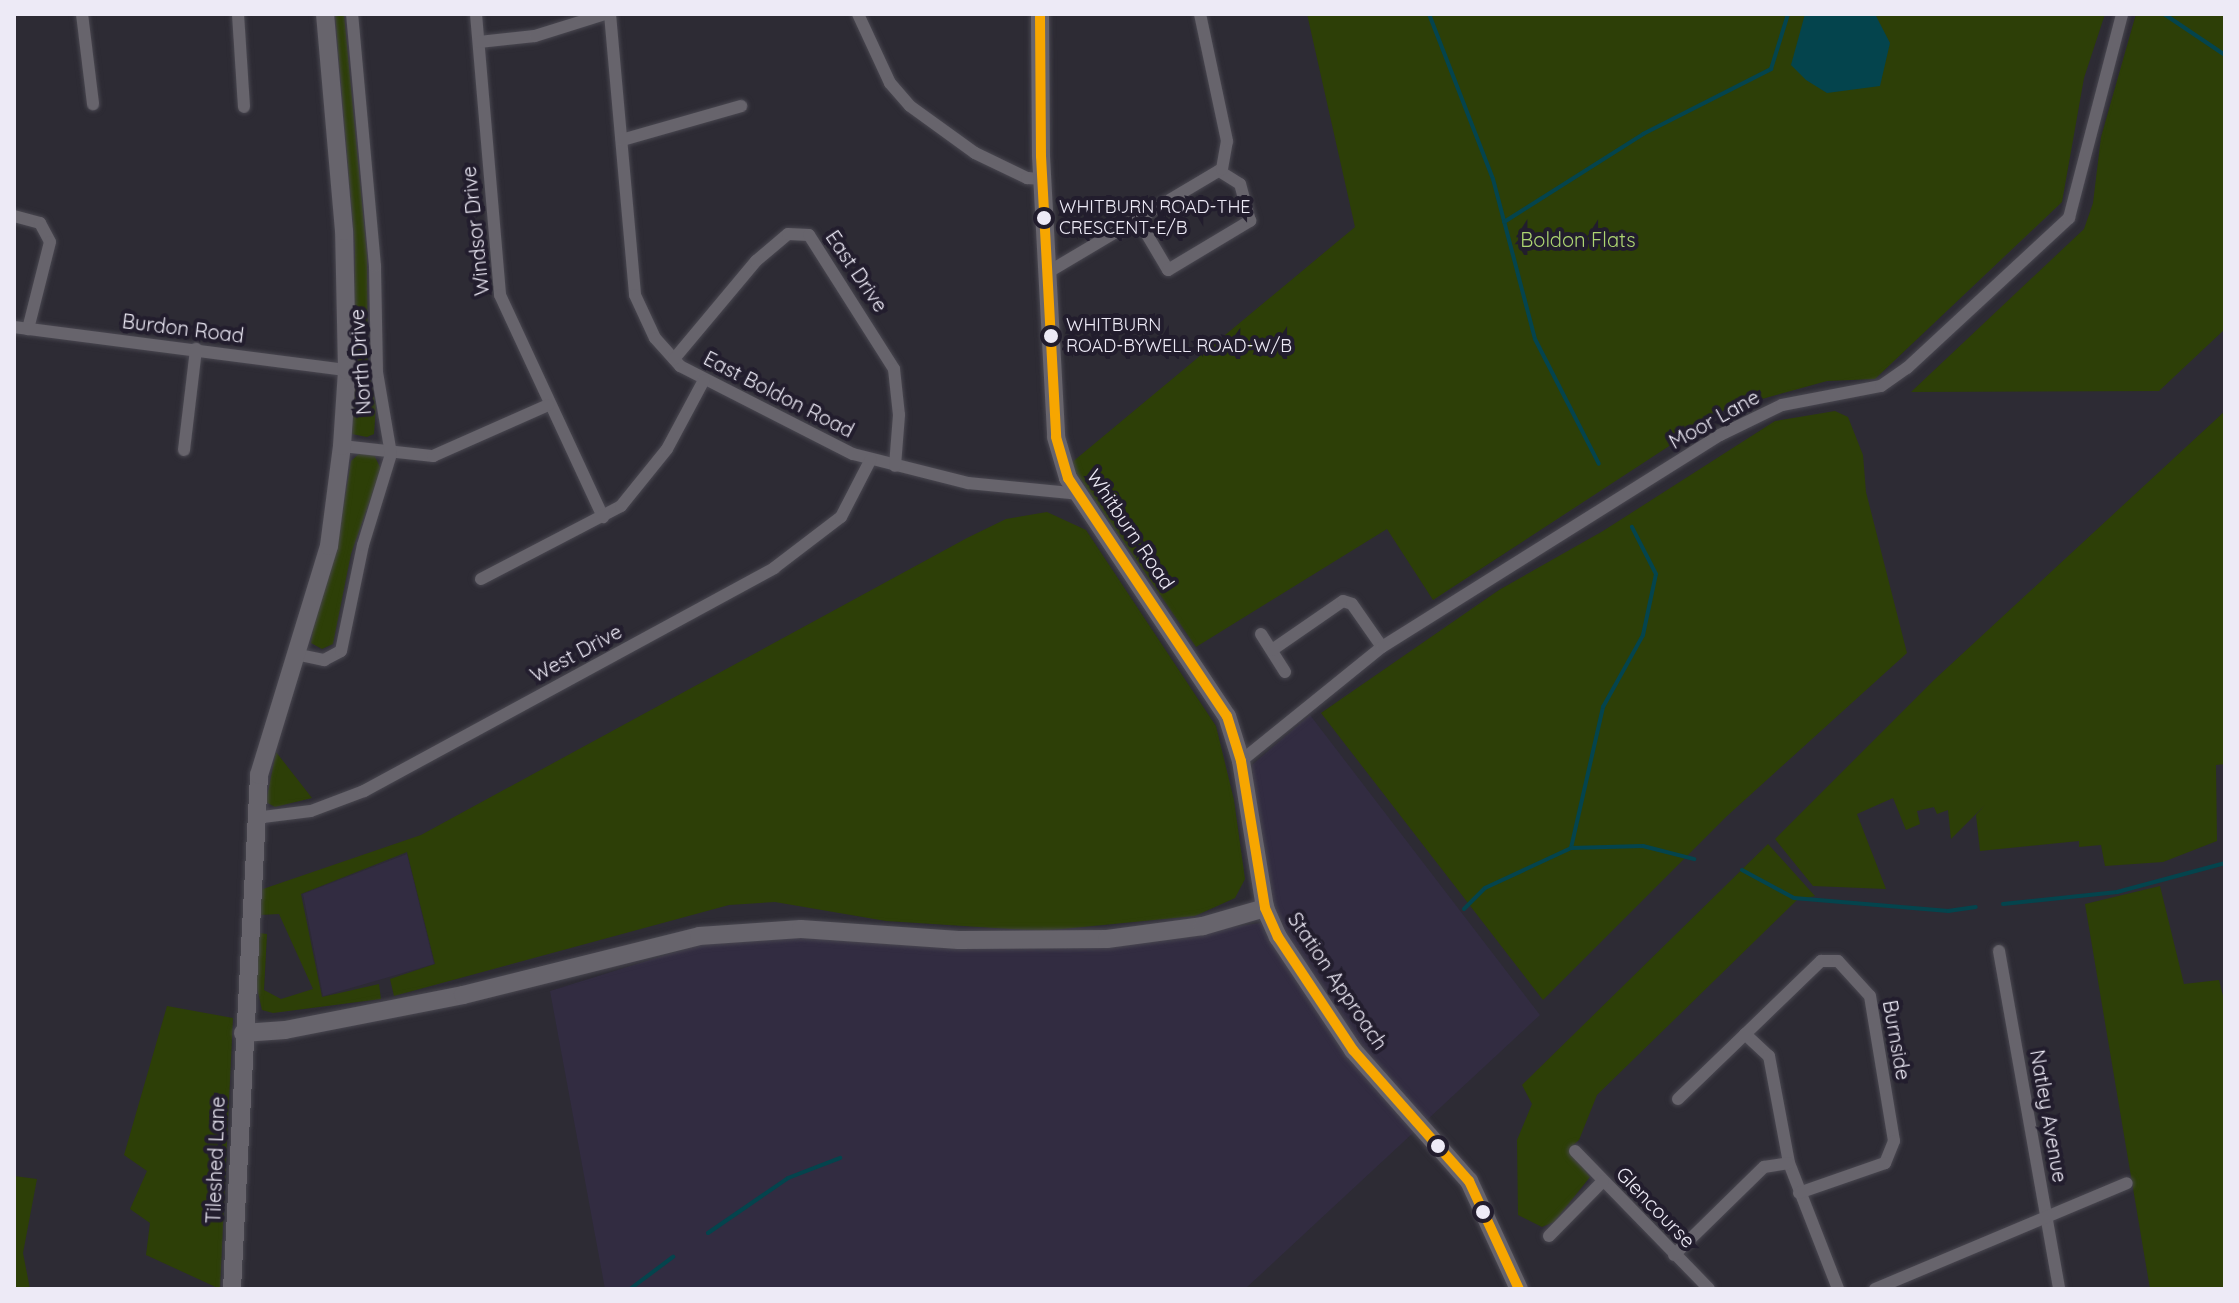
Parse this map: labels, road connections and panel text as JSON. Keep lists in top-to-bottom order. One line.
{"streets":{"street":["Windsor Drive","East Drive","Burdon Road","North Drive","East Boldon Road","Moor Lane","Whitburn Road","West Drive","Station Approach","Burnside","Natley Avenue","Tileshed Lane","Glencourse"]},"crossings":[["East Drive","East Boldon Road"],["Burdon Road","Tileshed Lane"],["North Drive","Tileshed Lane"],["East Boldon Road","Whitburn Road"],["East Boldon Road","West Drive"],["Moor Lane","Whitburn Road"],["Moor Lane","Station Approach"],["Whitburn Road","Station Approach"],["West Drive","Tileshed Lane"]],"parks":["Boldon Flats"],"places":["WHITBURN ROAD-THE CRESCENT-E/B","WHITBURN ROAD-BYWELL ROAD-W/B"]}
